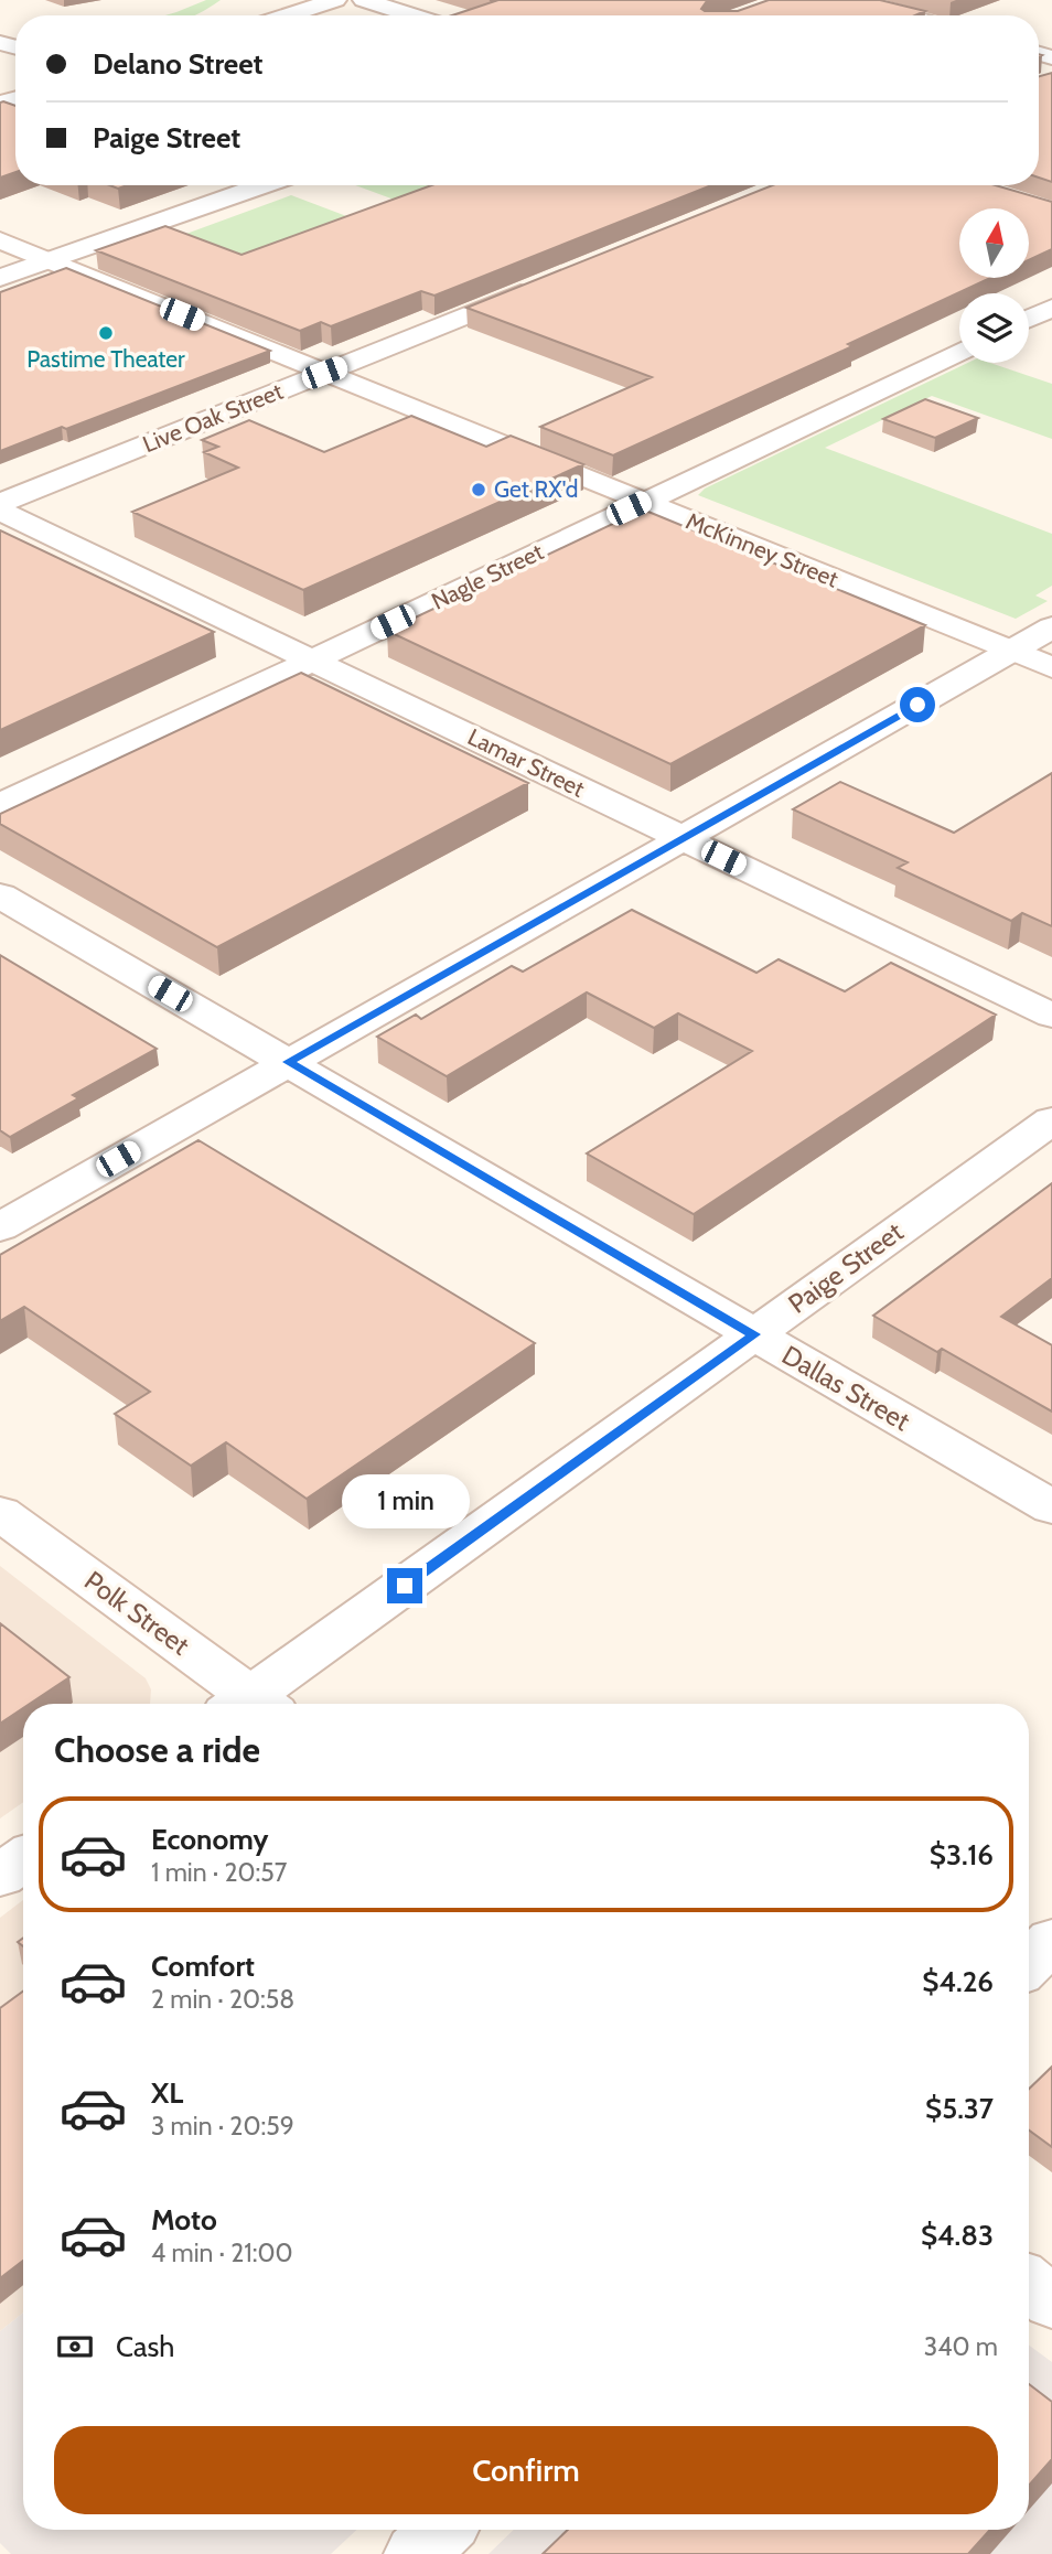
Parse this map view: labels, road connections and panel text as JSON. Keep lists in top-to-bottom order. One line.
{"streets":{"street":["Live Oak Street","McKinney Street","Nagle Street","Lamar Street","Paige Street","Dallas Street","Polk Street"]},"crossings":[["Live Oak Street","McKinney Street"],["McKinney Street","Nagle Street"],["Nagle Street","Lamar Street"],["Paige Street","Dallas Street"]],"places":["Pastime Theater","Get RX'd"],"north":"top","page":{"banner":["Delano Street","Paige Street"],"bubble":"1 min","heading":"Choose a ride","list":[{"name":"Economy","note":"1 min · 20:57","value":"$3.16"},{"name":"Comfort","note":"2 min · 20:58","value":"$4.26"},{"name":"XL","note":"3 min · 20:59","value":"$5.37"},{"name":"Moto","note":"4 min · 21:00","value":"$4.83"}],"pay":["Cash","340 m"],"buttons":"Confirm"}}
